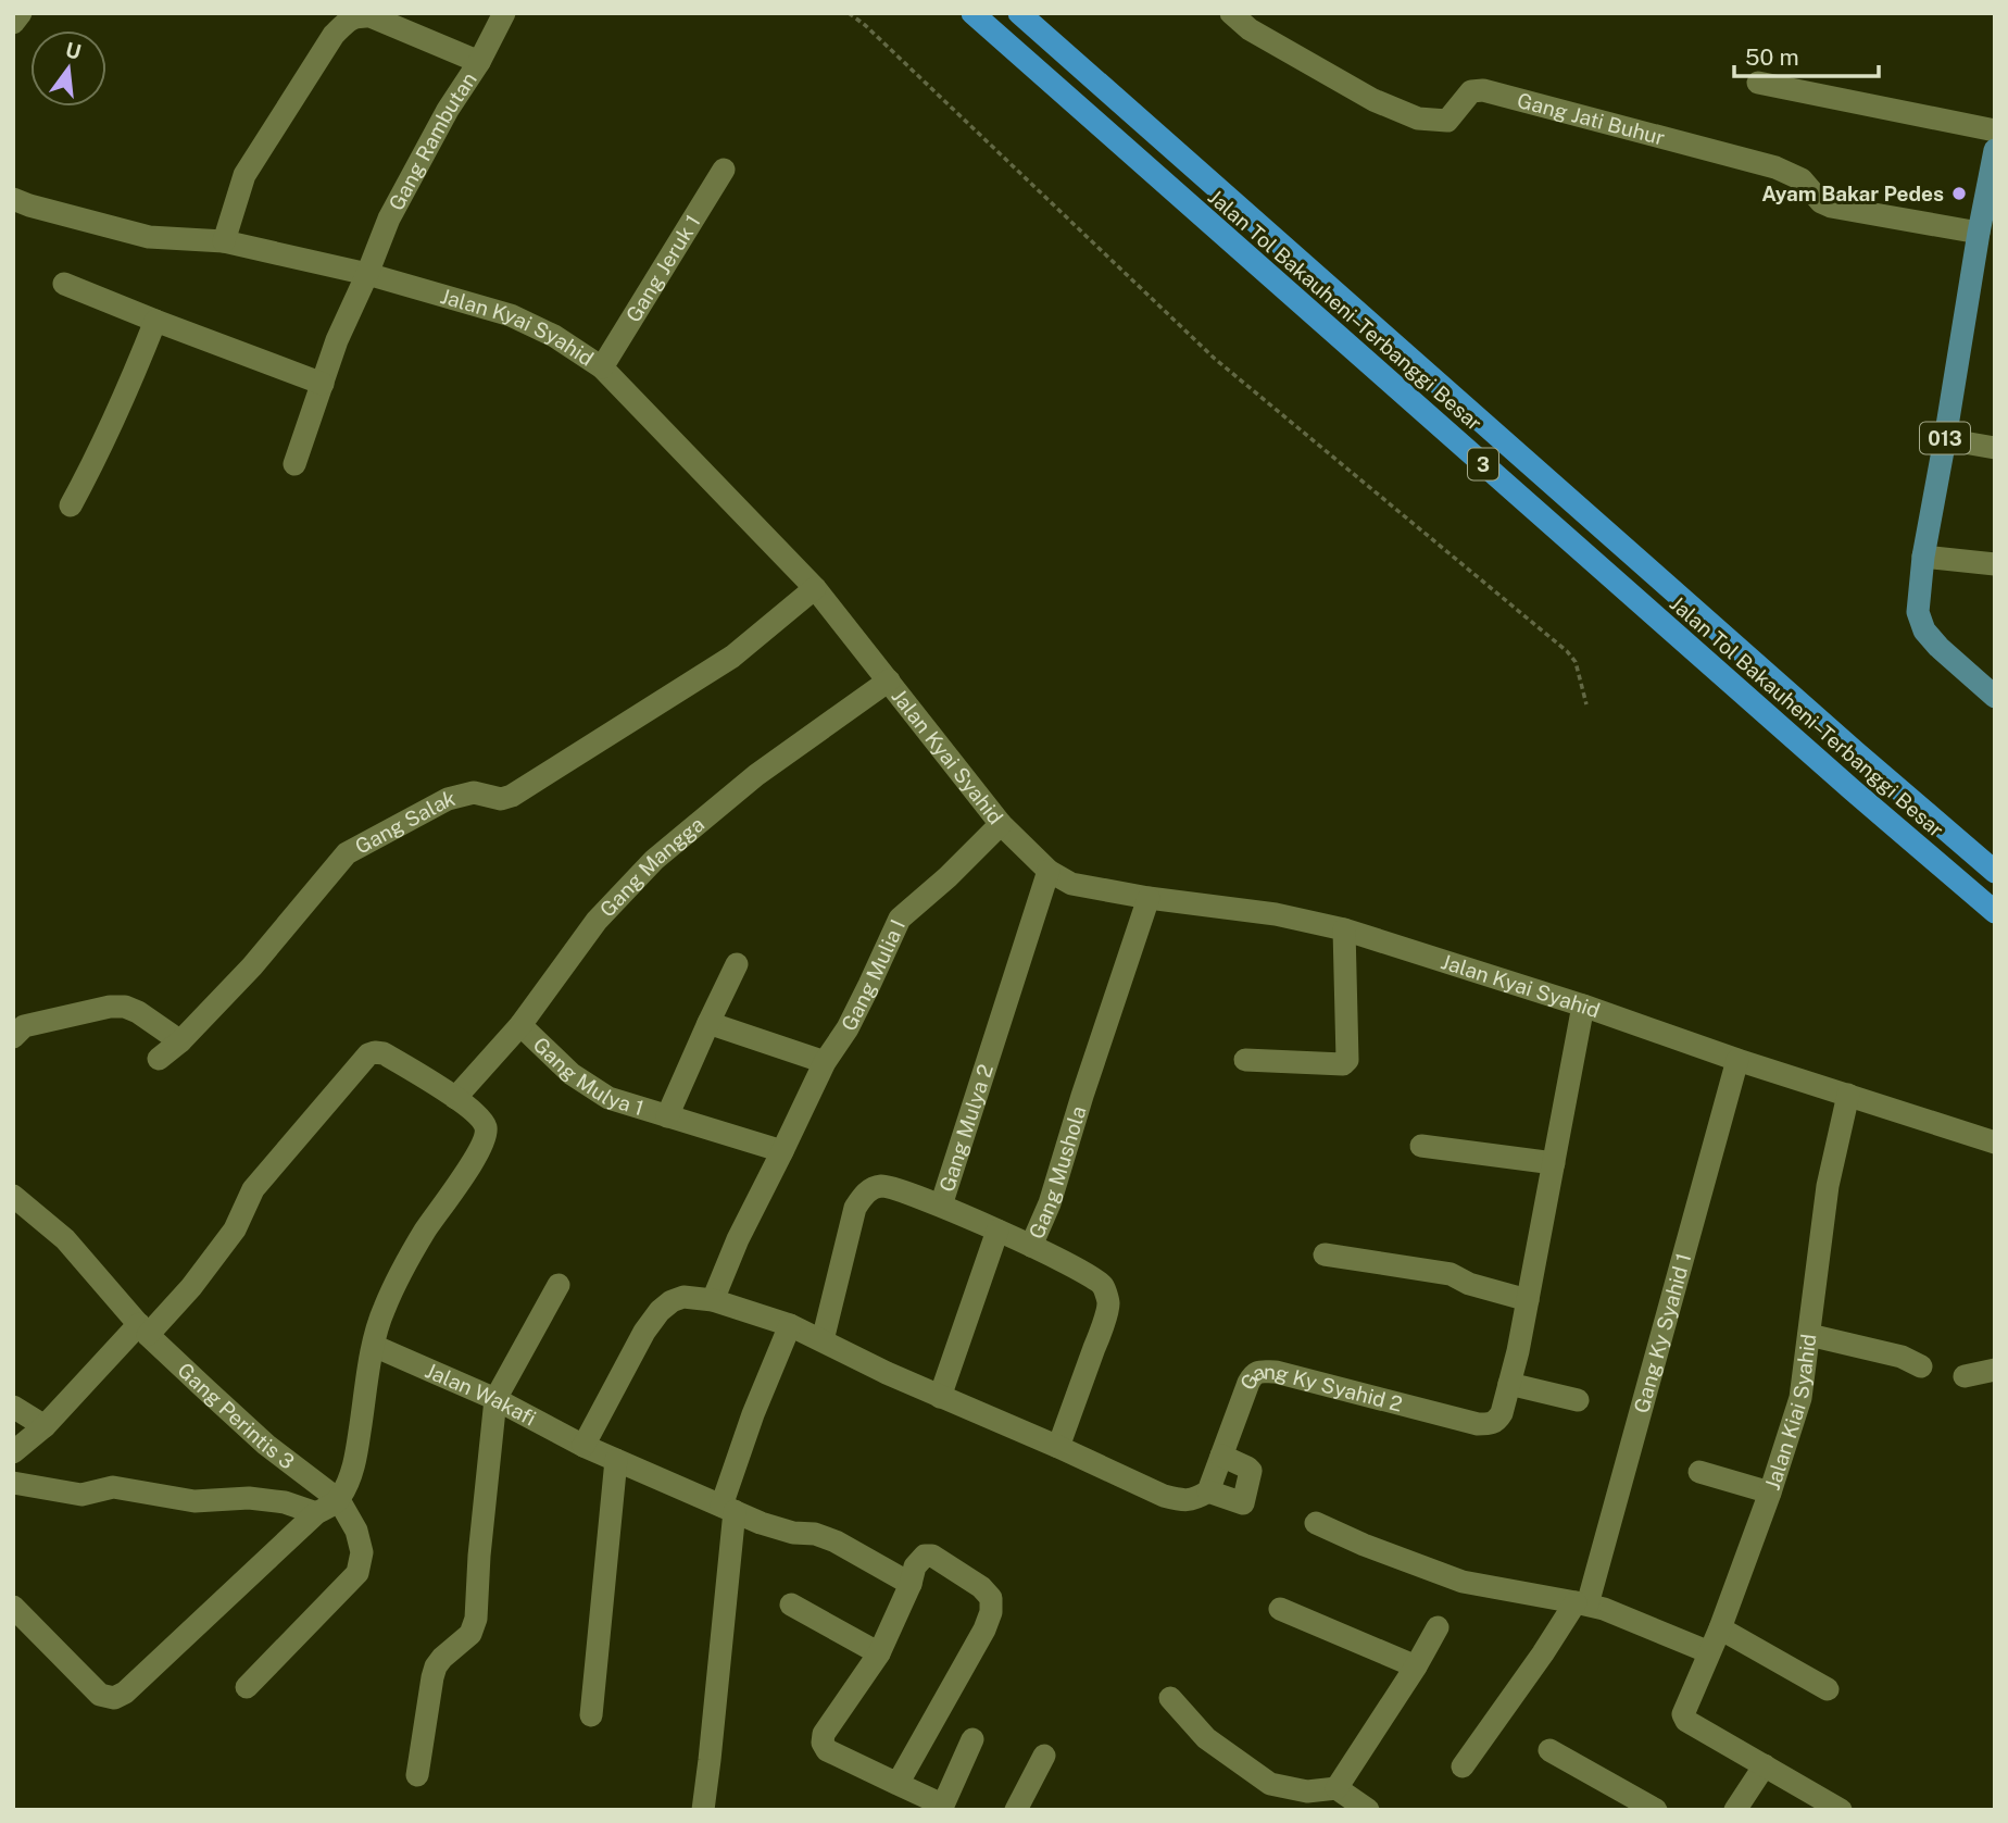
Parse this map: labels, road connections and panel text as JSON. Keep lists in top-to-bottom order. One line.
{"streets":{"highway":["Jalan Tol Bakauheni–Terbanggi Besar","3"],"main road":["013"],"street":["Gang Jati Buhur","Gang Rambutan","Gang Jeruk 1","Jalan Kyai Syahid","Gang Salak","Gang Mangga","Gang Mulia I","Gang Mulya 1","Gang Mulya 2","Gang Mushola","Gang Ky Syahid 1","Jalan Wakafi","Gang Ky Syahid 2","Jalan Kiai Syahid","Gang Perintis 3"]},"crossings":[["Gang Jati Buhur","013"],["Gang Rambutan","Jalan Kyai Syahid"],["Gang Jeruk 1","Jalan Kyai Syahid"],["Jalan Kyai Syahid","Gang Salak"],["Jalan Kyai Syahid","Gang Mangga"],["Jalan Kyai Syahid","Gang Mulia I"],["Jalan Kyai Syahid","Gang Mulya 2"],["Jalan Kyai Syahid","Gang Mushola"],["Jalan Kyai Syahid","Gang Ky Syahid 1"],["Jalan Kyai Syahid","Gang Ky Syahid 2"],["Jalan Kyai Syahid","Jalan Kiai Syahid"],["Gang Mangga","Gang Mulya 1"],["Gang Mulia I","Gang Mulya 1"]],"places":["Ayam Bakar Pedes"],"scale_bar":"50 m","north":"top"}
